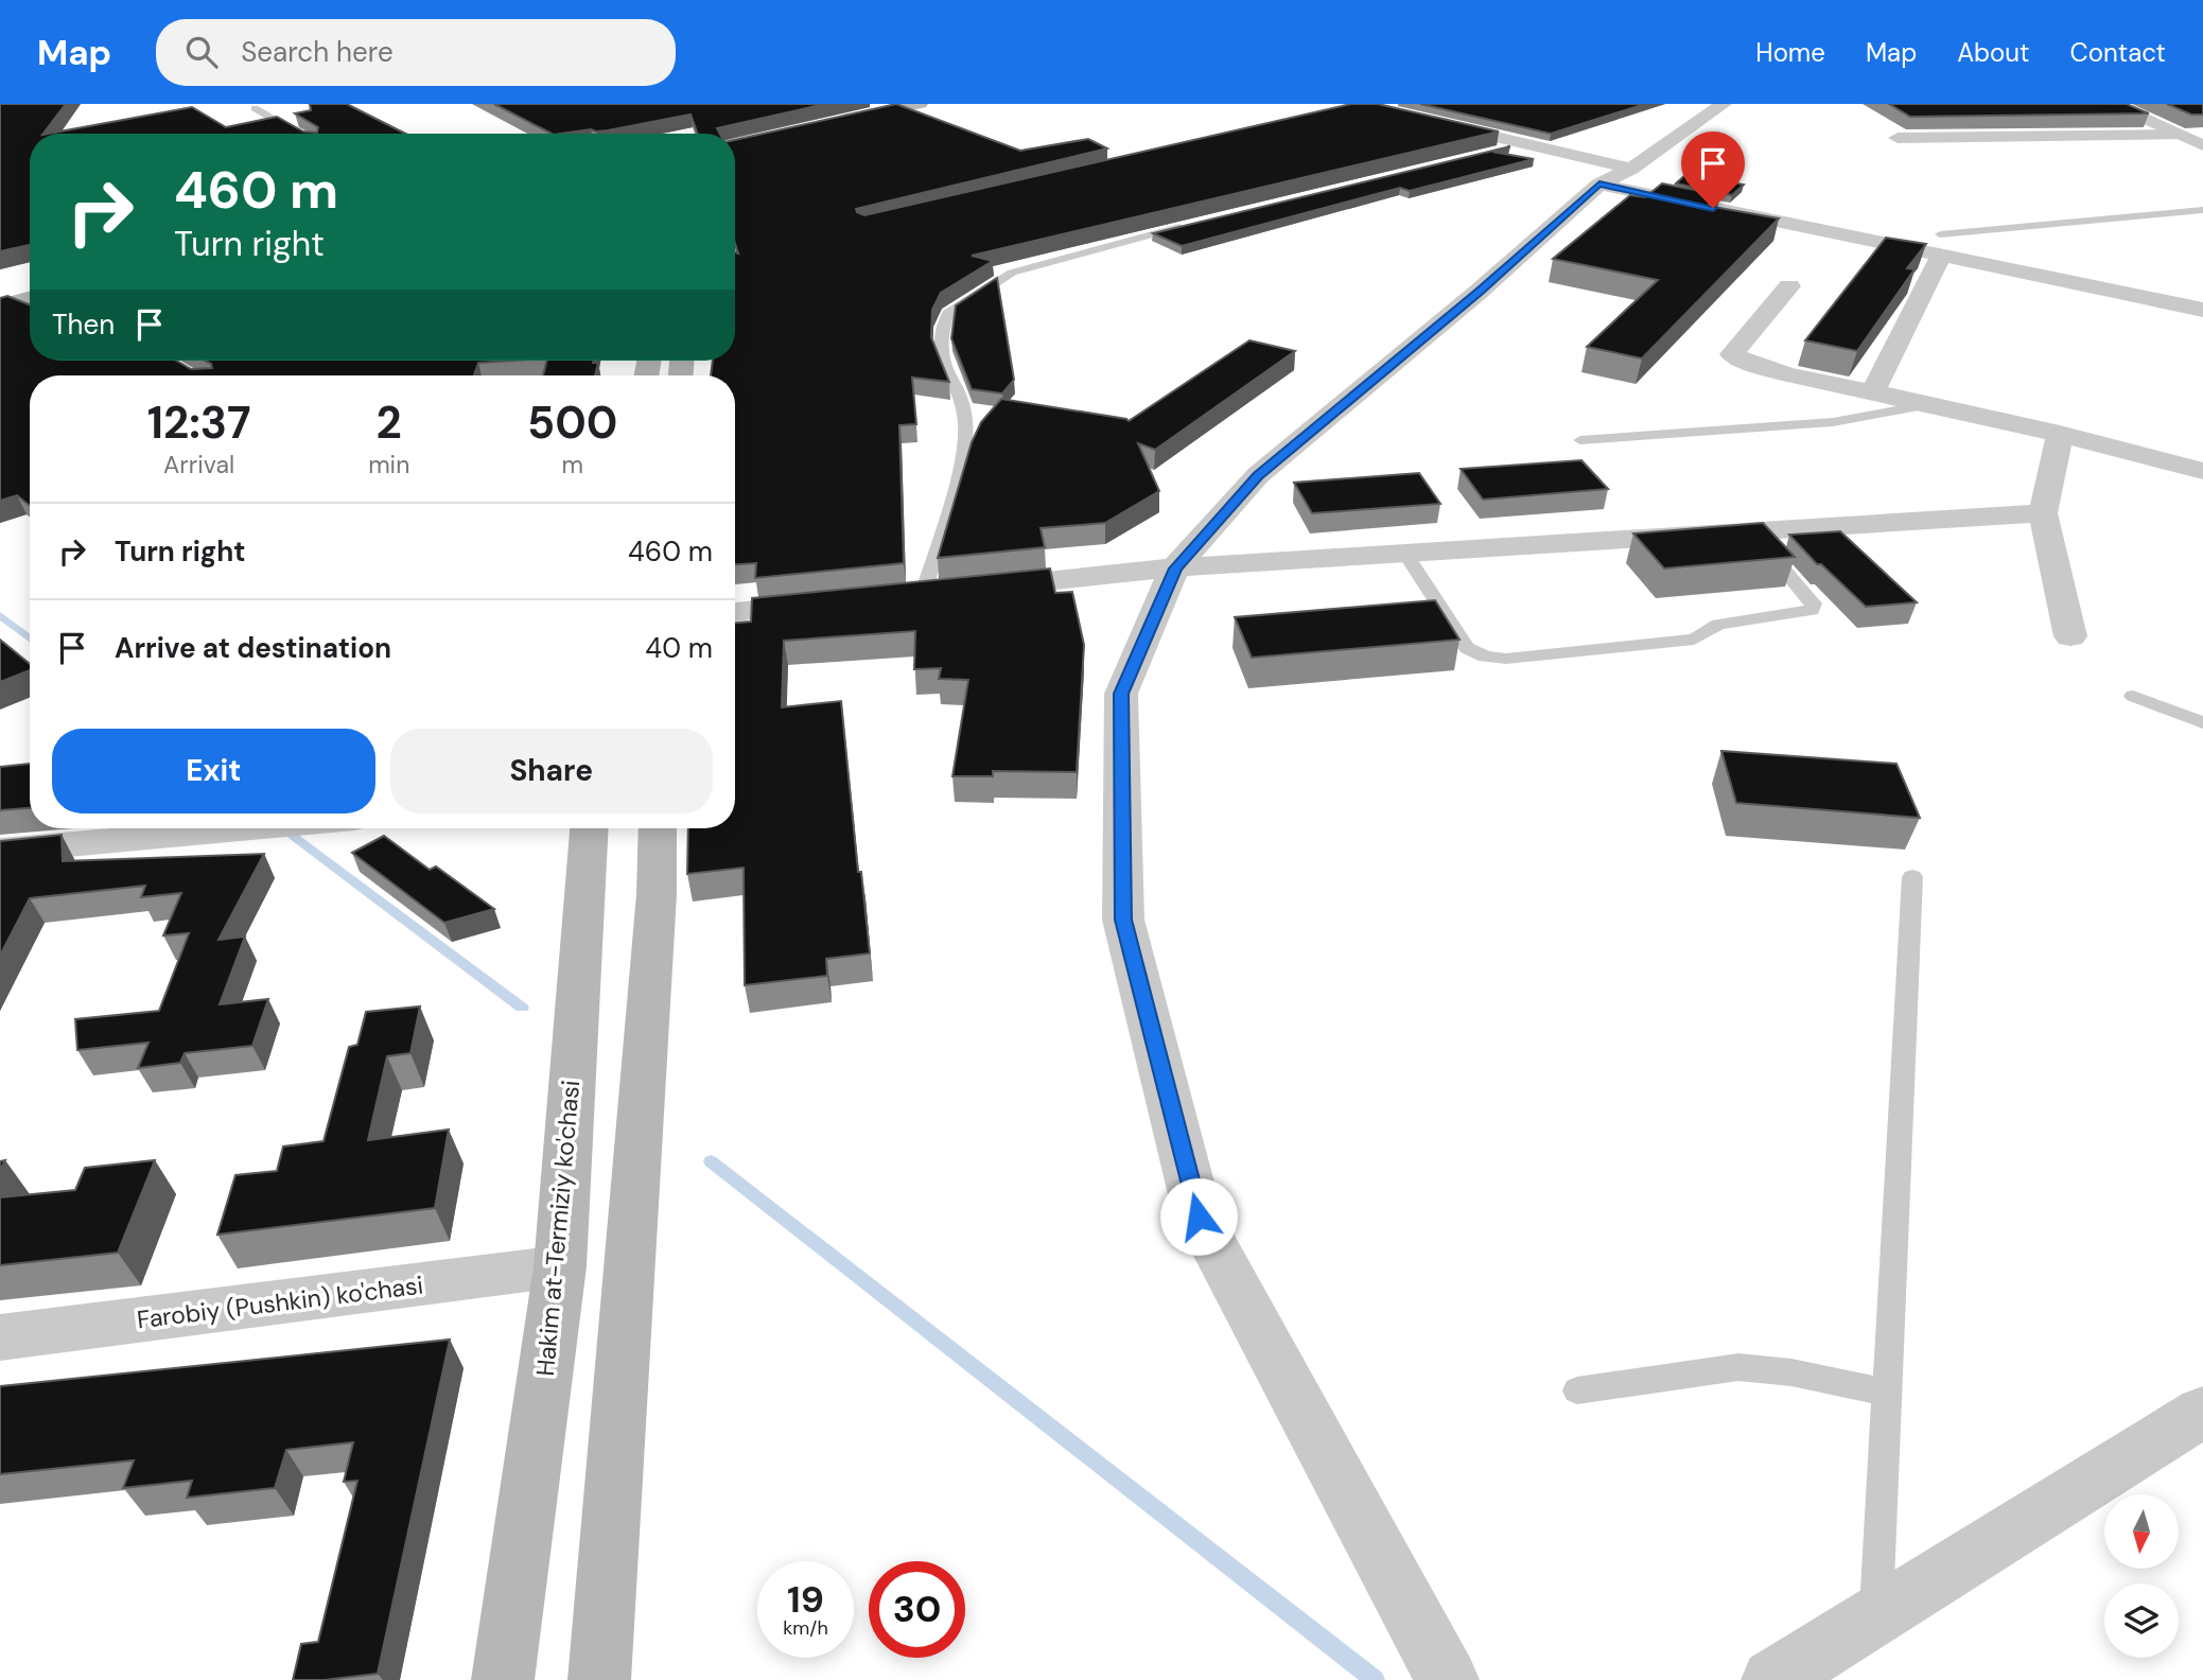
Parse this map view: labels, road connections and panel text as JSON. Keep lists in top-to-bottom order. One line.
{"streets":{"main road":["Hakim at-Termiziy ko'chasi"],"street":["Farobiy (Pushkin) ko'chasi"]},"crossings":[["Hakim at-Termiziy ko'chasi","Farobiy (Pushkin) ko'chasi"]],"north":"bottom","page":{"header":"Map","search":"Search here","nav":["Home","Map","About","Contact"],"turn":["460 m","Turn right"],"then":"Then","eta":["12:37","Arrival","2","min","500","m"],"list":[{"name":"Turn right","value":"460 m"},{"name":"Arrive at destination","value":"40 m"}],"buttons":["Exit","Share"],"speed":"19 km/h","limit":"30"}}
